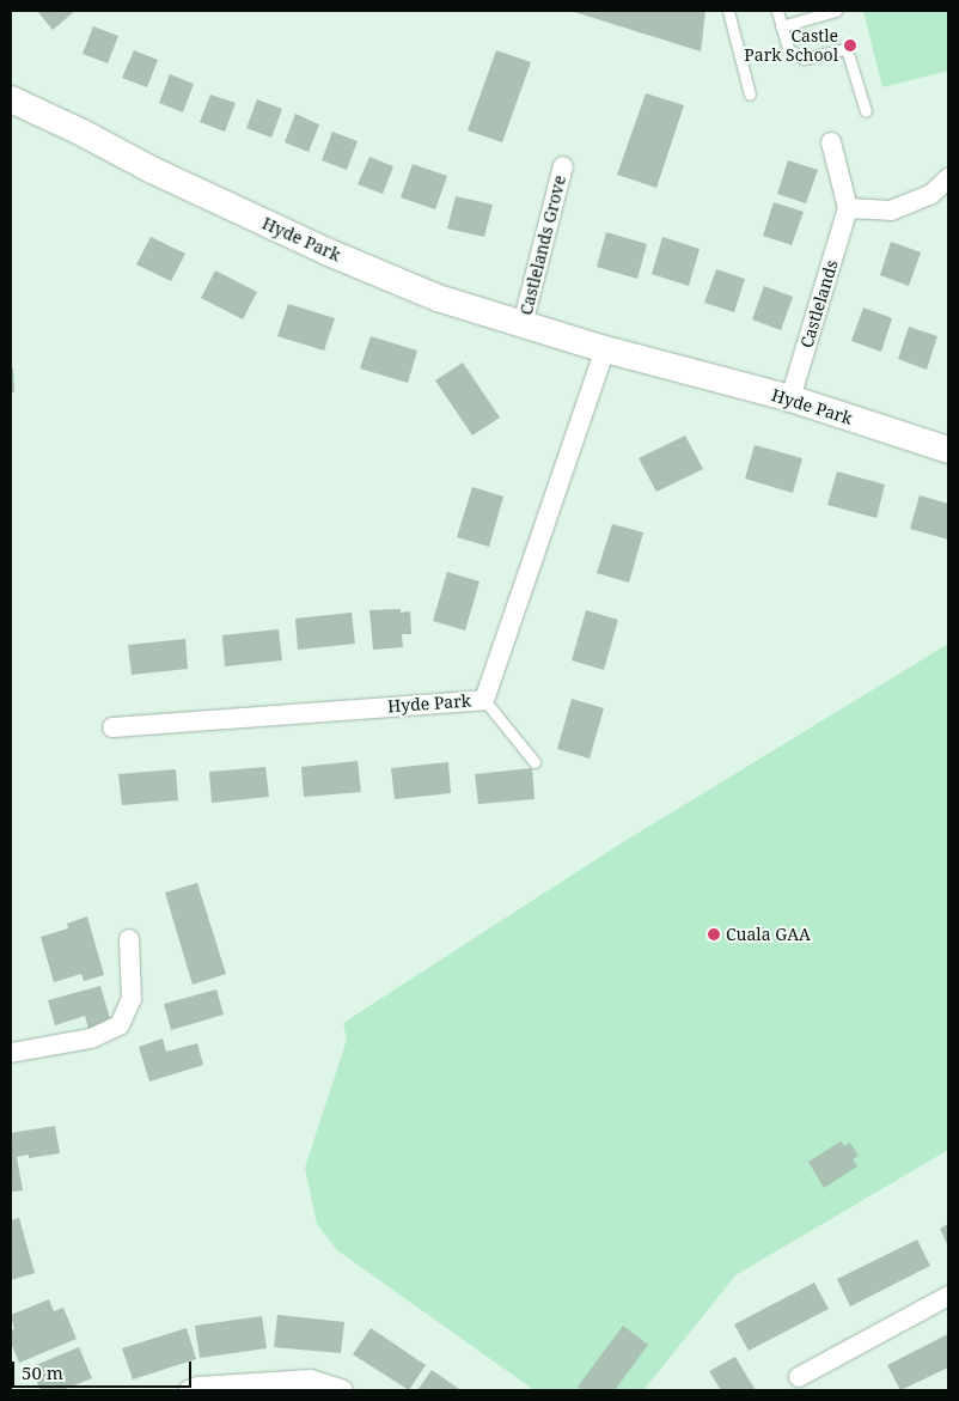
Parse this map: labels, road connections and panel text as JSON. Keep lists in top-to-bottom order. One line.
{"streets":{"street":["Hyde Park","Castlelands Grove","Castlelands"]},"crossings":[["Hyde Park","Castlelands Grove"],["Hyde Park","Castlelands"]],"places":["Castle Park School","Cuala GAA"],"scale_bar":"50 m"}
